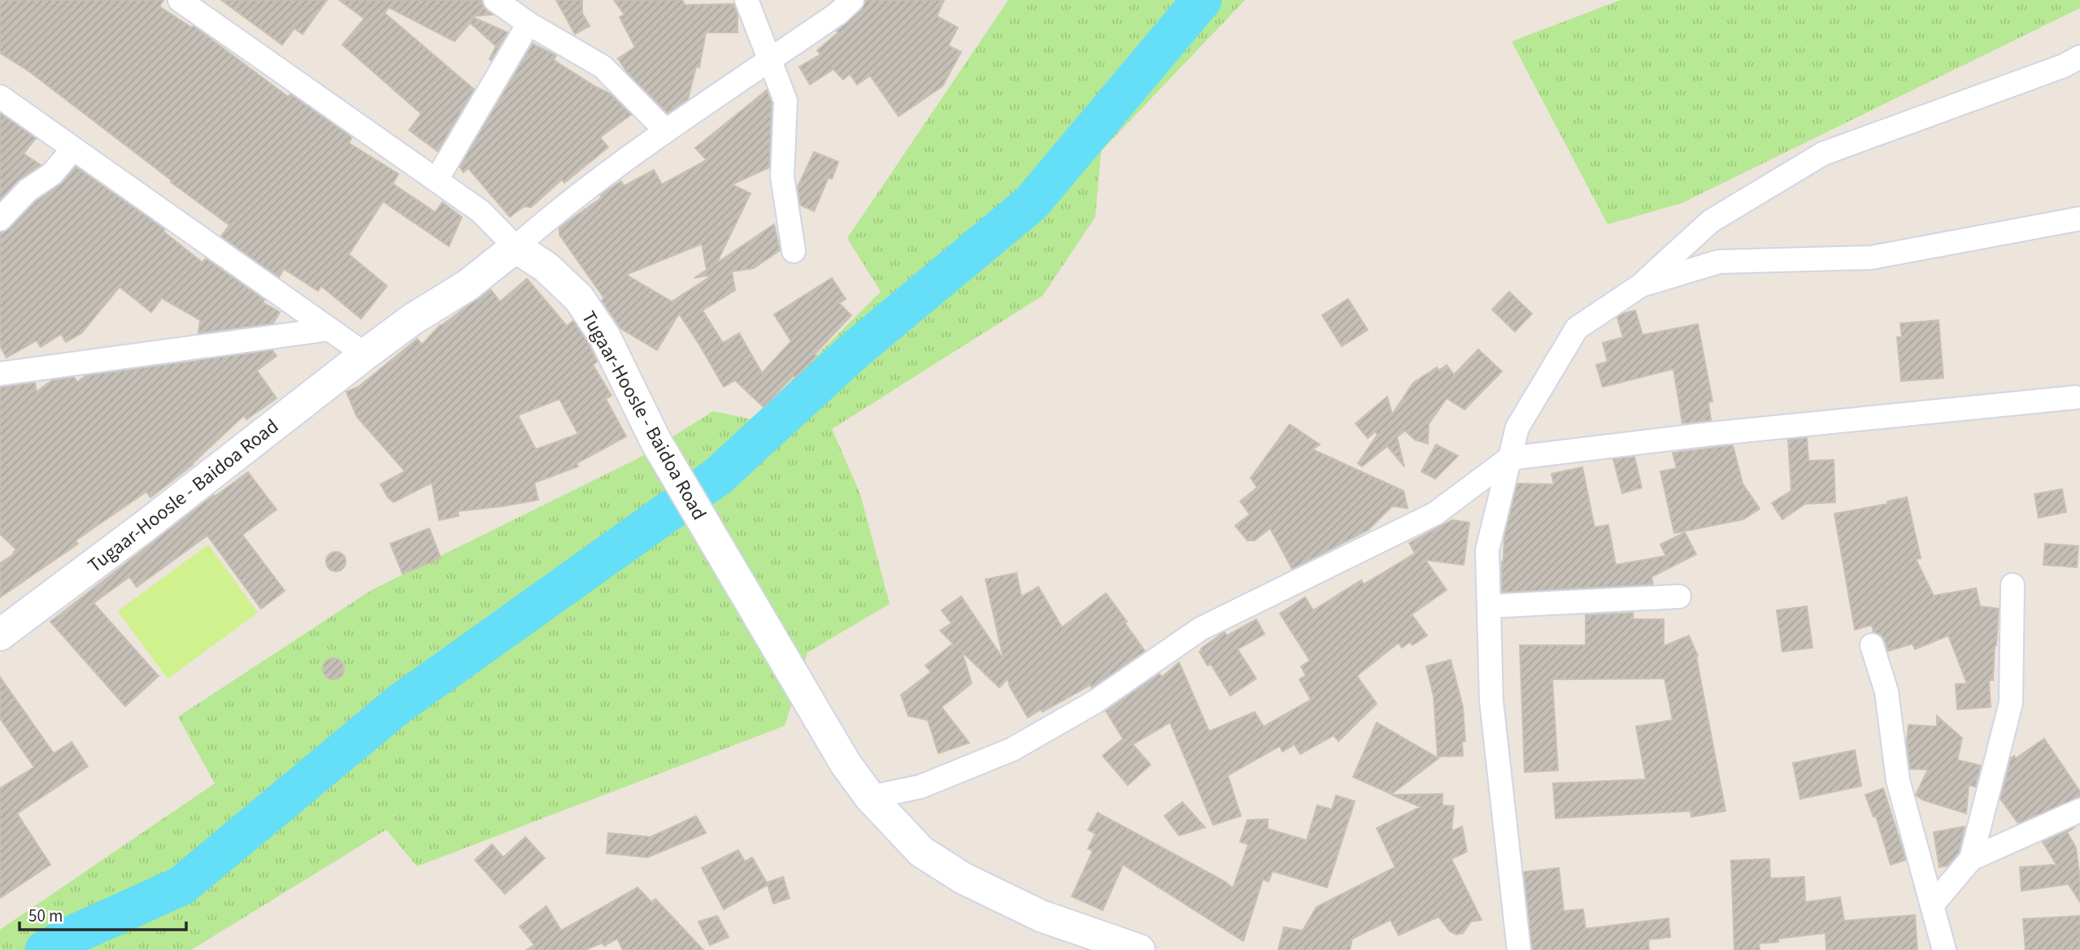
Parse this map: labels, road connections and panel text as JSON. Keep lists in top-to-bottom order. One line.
{"streets":{"main road":["Tugaar-Hoosle - Baidoa Road"]},"scale_bar":"50 m"}
